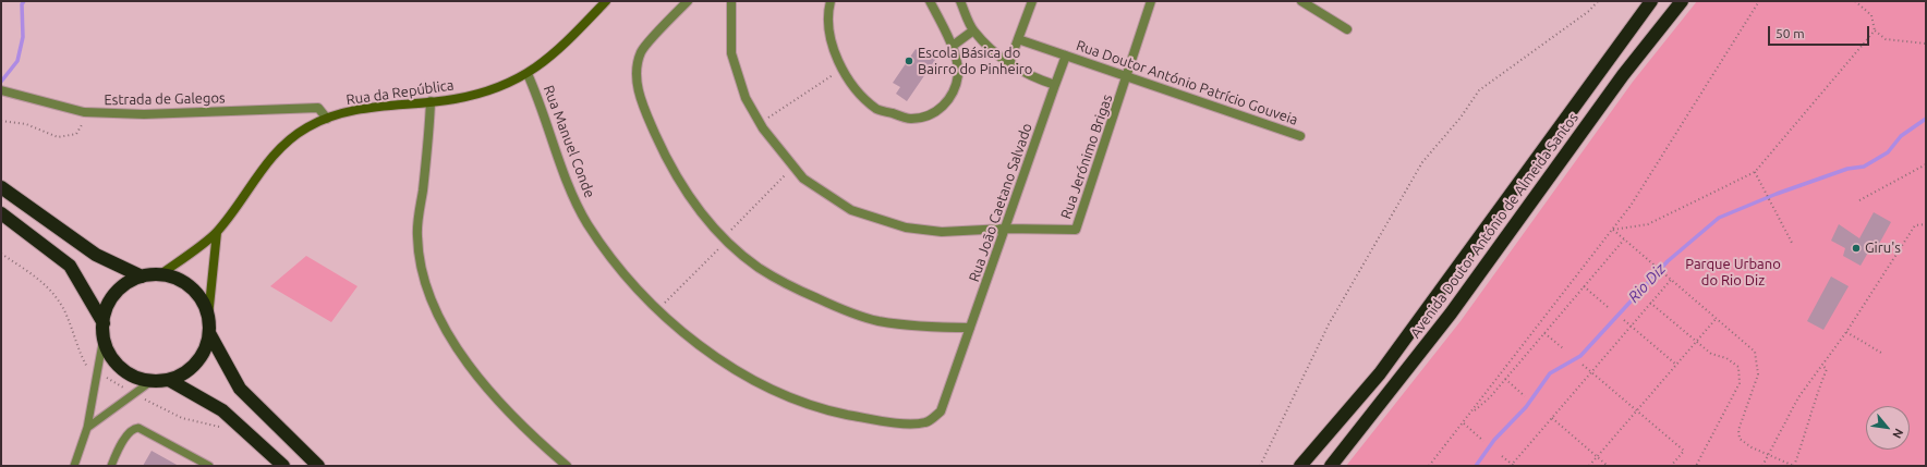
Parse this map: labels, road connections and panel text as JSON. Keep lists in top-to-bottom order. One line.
{"streets":{"highway":["Avenida Doutor António de Almeida Santos"],"street":["Rua Doutor António Patrício Gouveia","Rua da República","Estrada de Galegos","Rua Manuel Conde","Rua Jerónimo Brigas","Rua João Caetano Salvado"]},"crossings":[["Rua Doutor António Patrício Gouveia","Rua Jerónimo Brigas"],["Rua Doutor António Patrício Gouveia","Rua João Caetano Salvado"],["Rua da República","Estrada de Galegos"],["Rua da República","Rua Manuel Conde"],["Rua Manuel Conde","Rua João Caetano Salvado"],["Rua Jerónimo Brigas","Rua João Caetano Salvado"]],"water":["Rio Diz"],"parks":["Parque Urbano do Rio Diz"],"places":["Escola Básica do Bairro do Pinheiro","Giru's"],"scale_bar":"50 m","north":"bottom right"}
